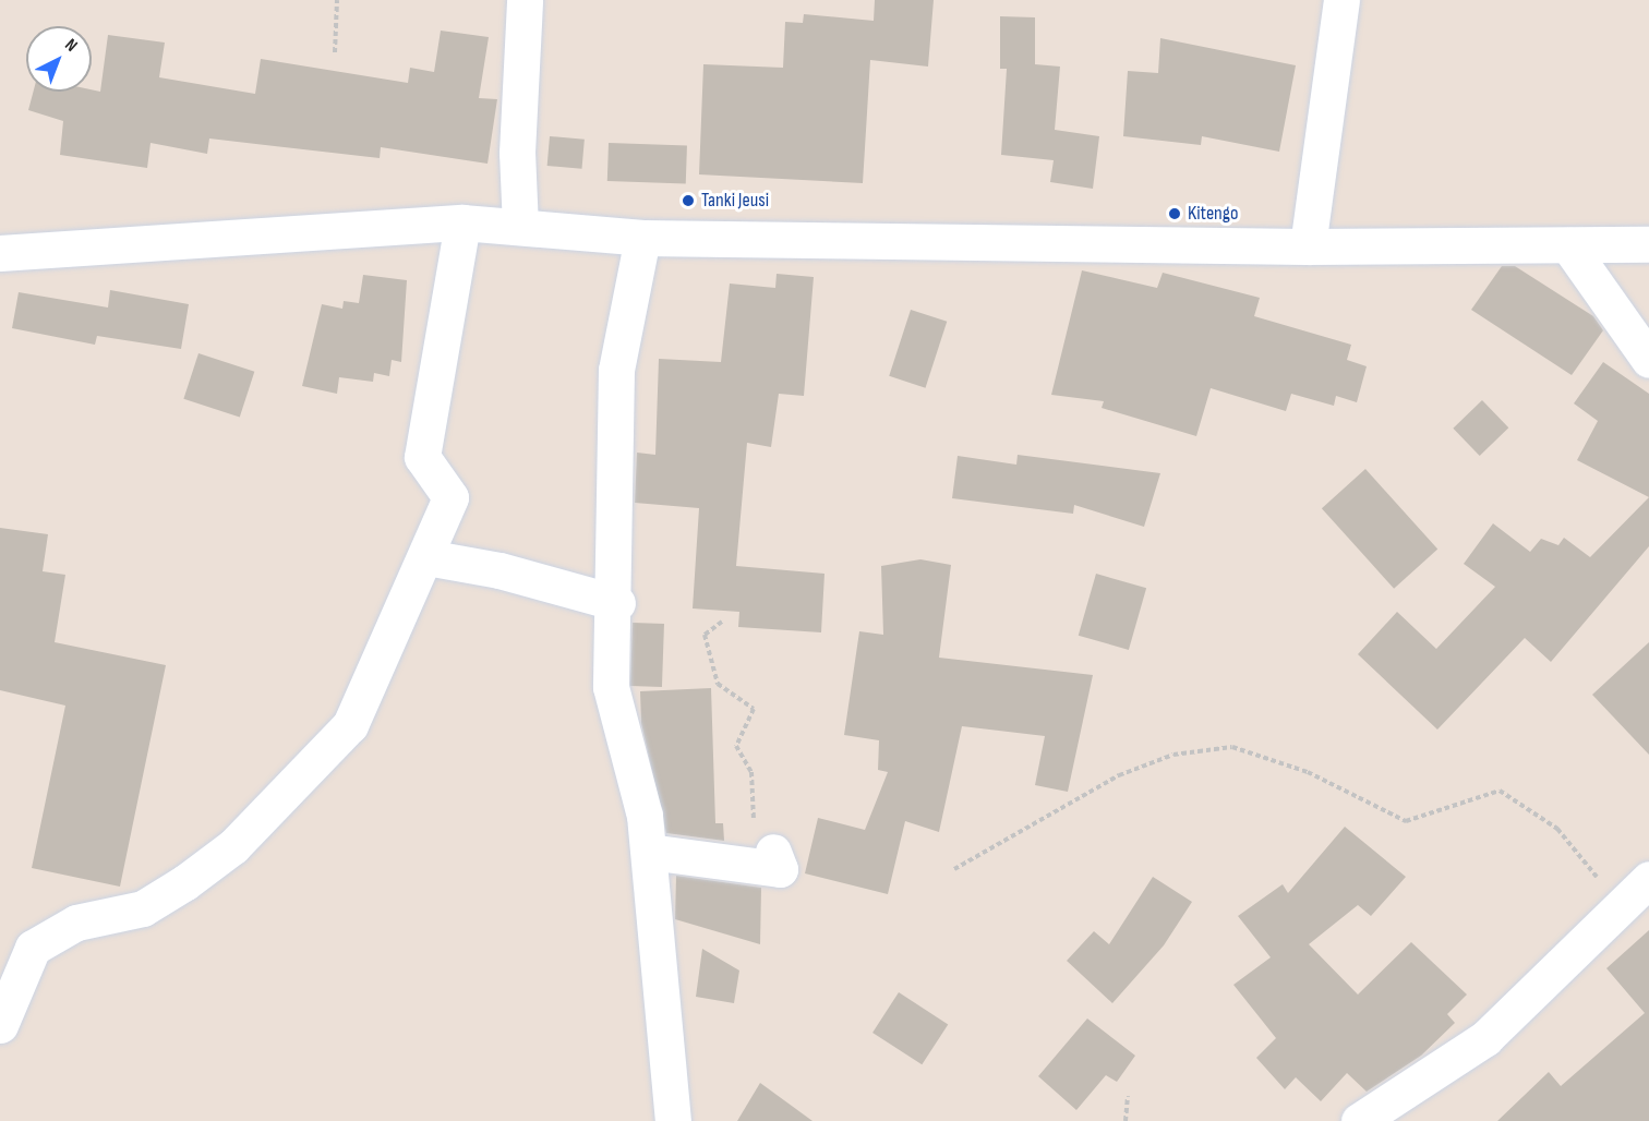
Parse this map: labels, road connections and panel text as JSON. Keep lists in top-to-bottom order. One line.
{"places":["Tanki Jeusi","Kitengo"],"north":"top right"}
